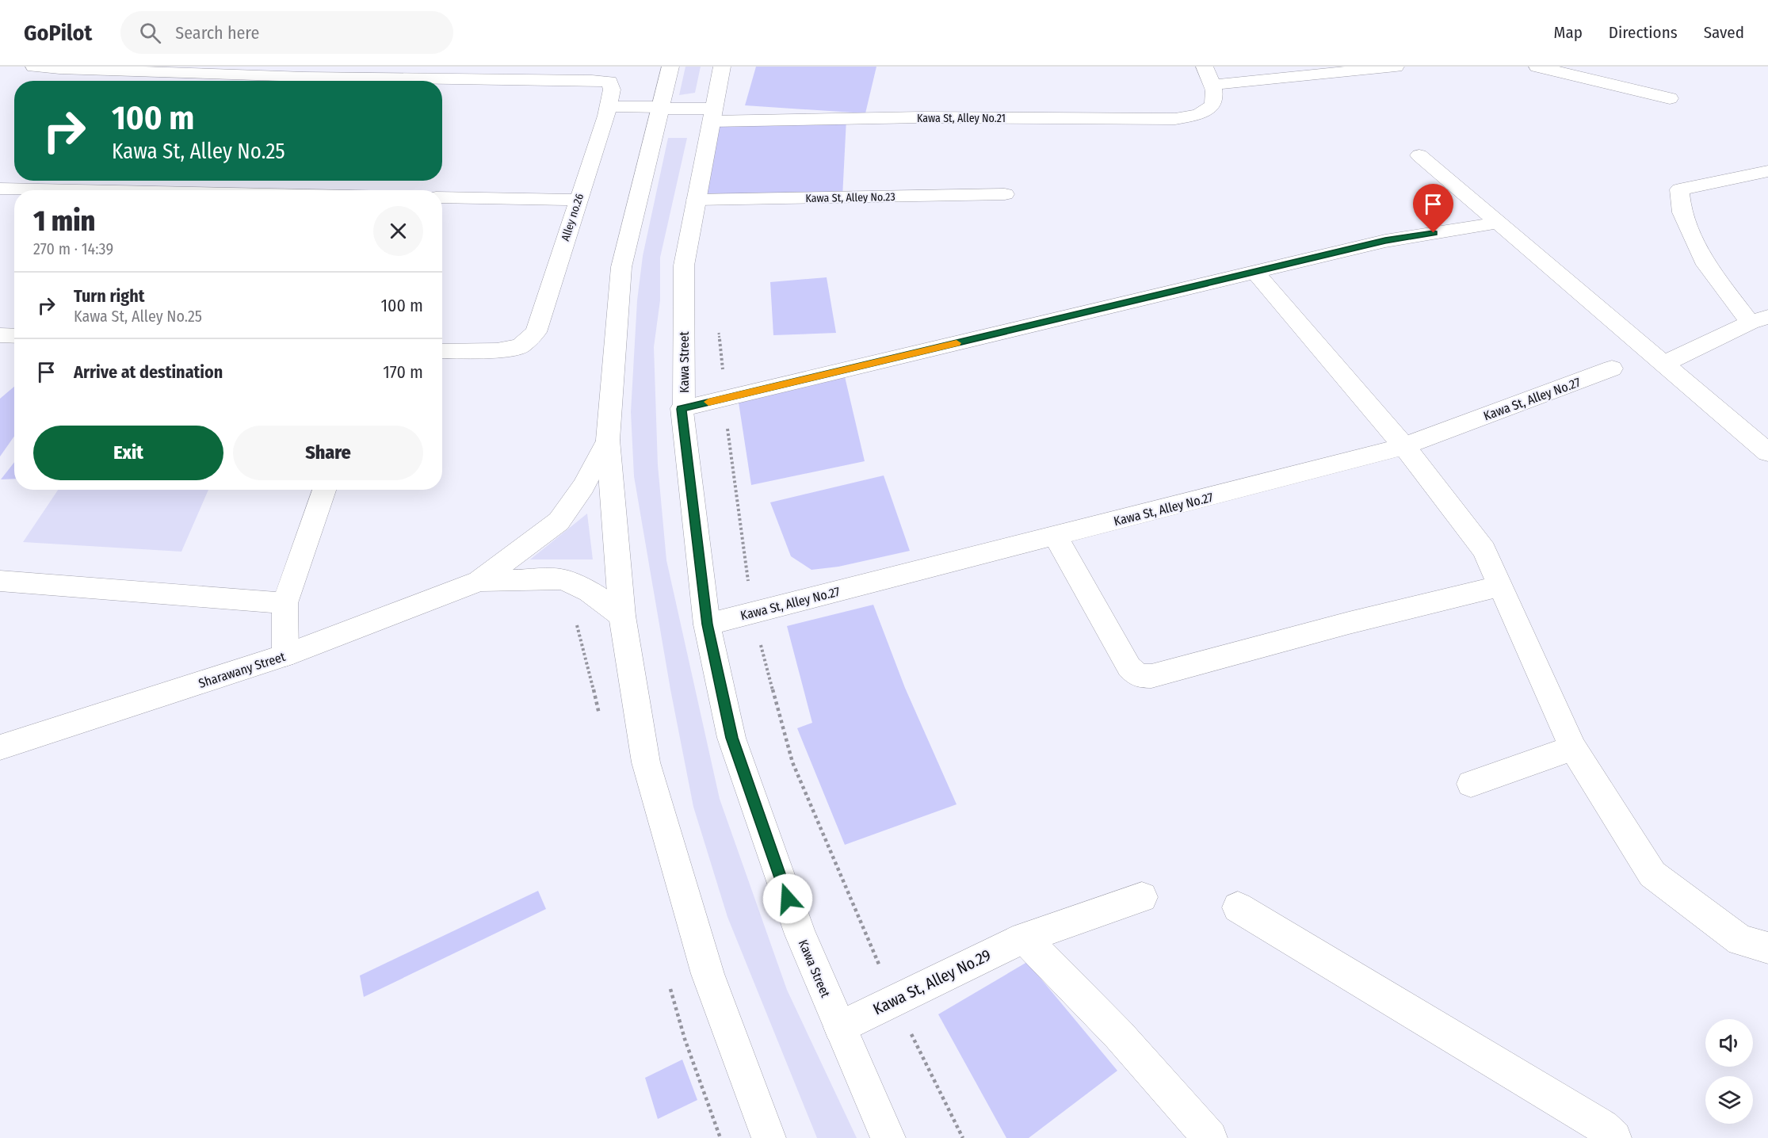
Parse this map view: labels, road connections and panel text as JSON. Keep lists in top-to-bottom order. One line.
{"streets":{"street":["Kawa St, Alley No.21","Kawa St, Alley No.23","Alley no.26","Kawa Street","Kawa St, Alley No.27","Sharawany Street","Kawa St, Alley No.29"]},"crossings":[["Kawa St, Alley No.21","Alley no.26"],["Kawa St, Alley No.21","Kawa Street"],["Kawa St, Alley No.23","Kawa Street"],["Kawa Street","Kawa St, Alley No.27"],["Kawa Street","Kawa St, Alley No.29"]],"page":{"header":"GoPilot","search":"Search here","nav":["Map","Directions","Saved"],"turn":["100 m","Kawa St, Alley No.25"],"heading":["1 min","270 m · 14:39"],"list":[{"name":"Turn right","note":"Kawa St, Alley No.25","value":"100 m"},{"name":"Arrive at destination","value":"170 m"}],"buttons":["Exit","Share"]}}
